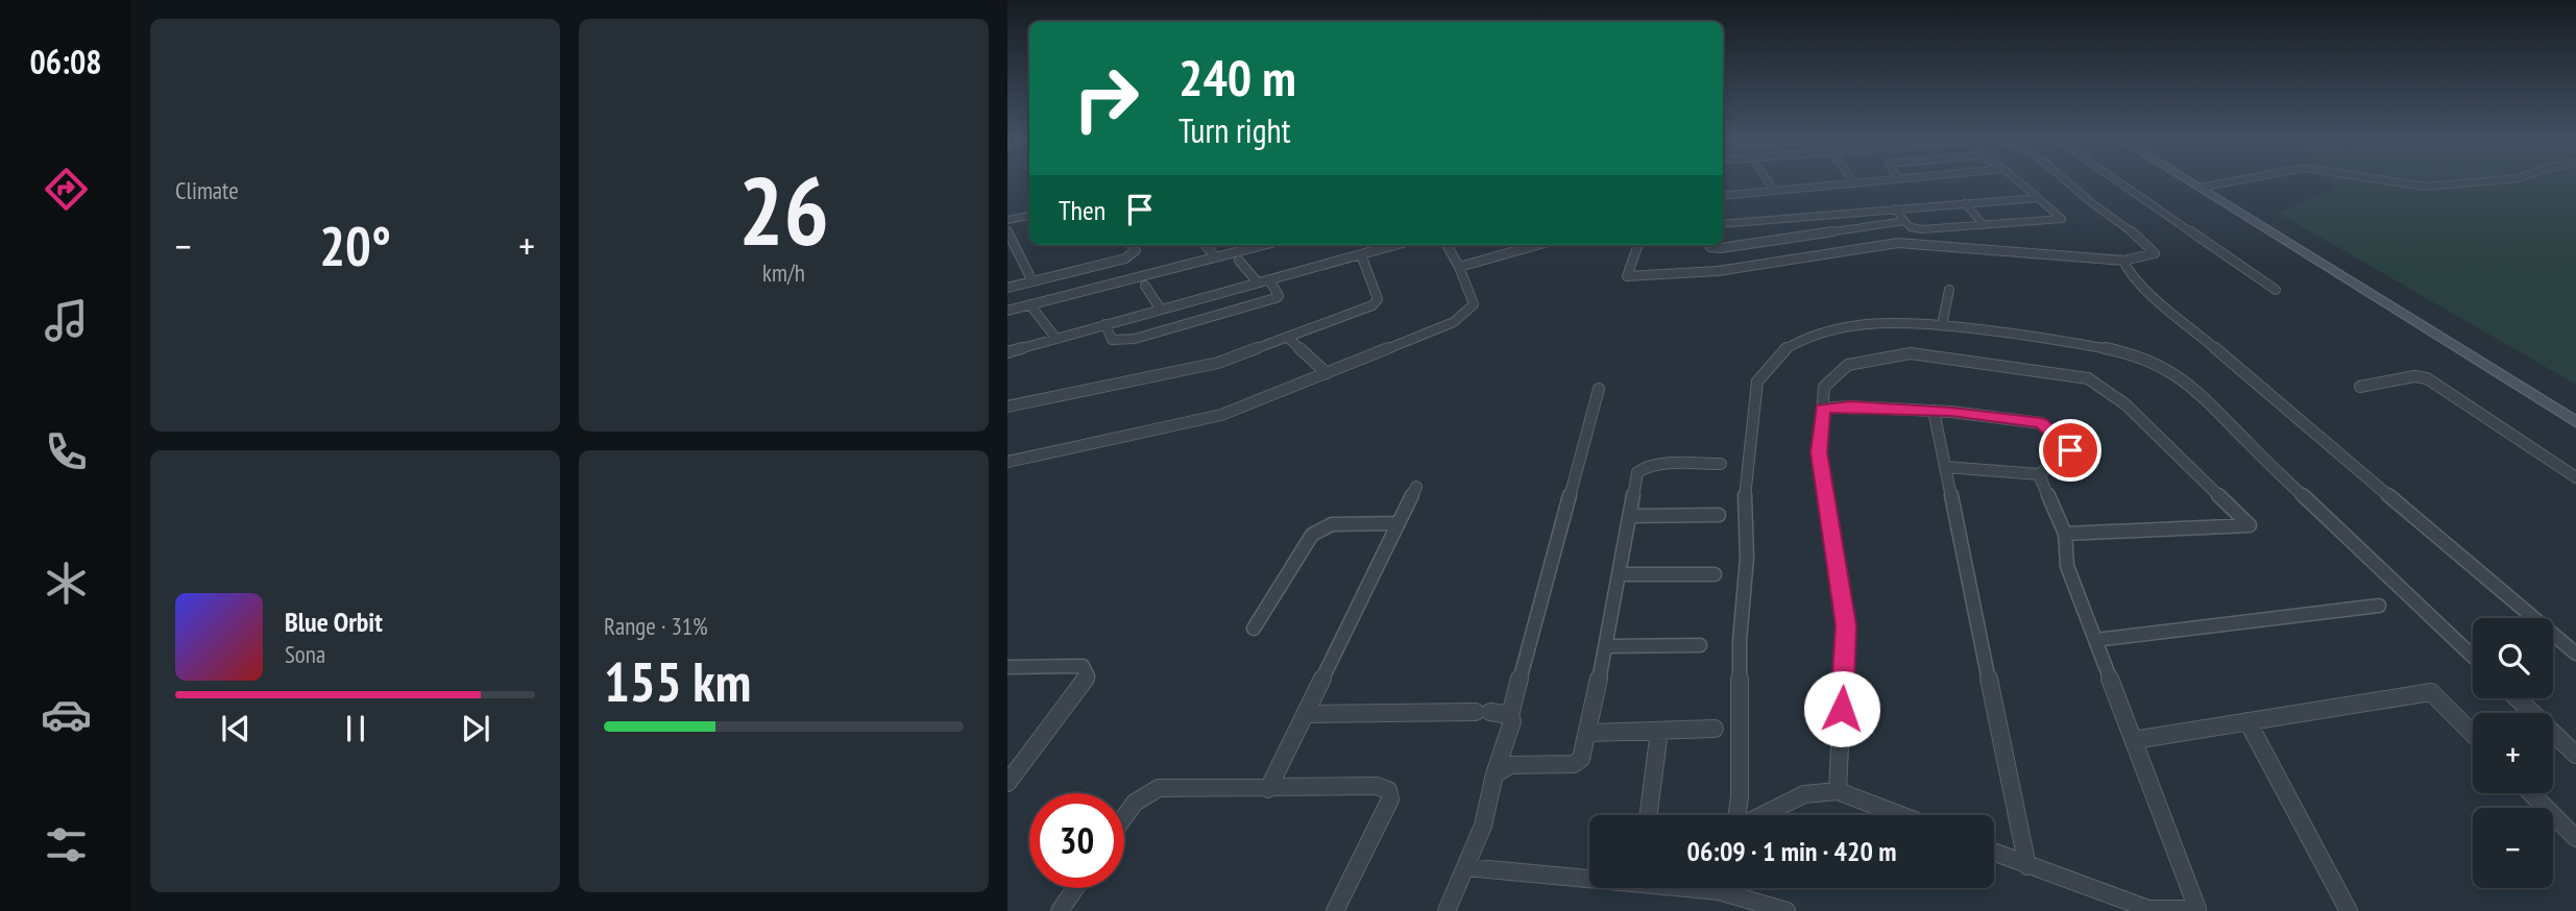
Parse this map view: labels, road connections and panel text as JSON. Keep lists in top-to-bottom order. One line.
{"page":{"tabs":"06:08","tile":["Climate",["26","km/h"],["Range · 31%","155 km"]],"turn":["240 m","Turn right"],"then":"Then","heat":["−","20°","+"],"song":["Blue Orbit","Sona"],"map_buttons":["+","−"],"limit":"30","trip":"06:09 · 1 min · 420 m"}}
